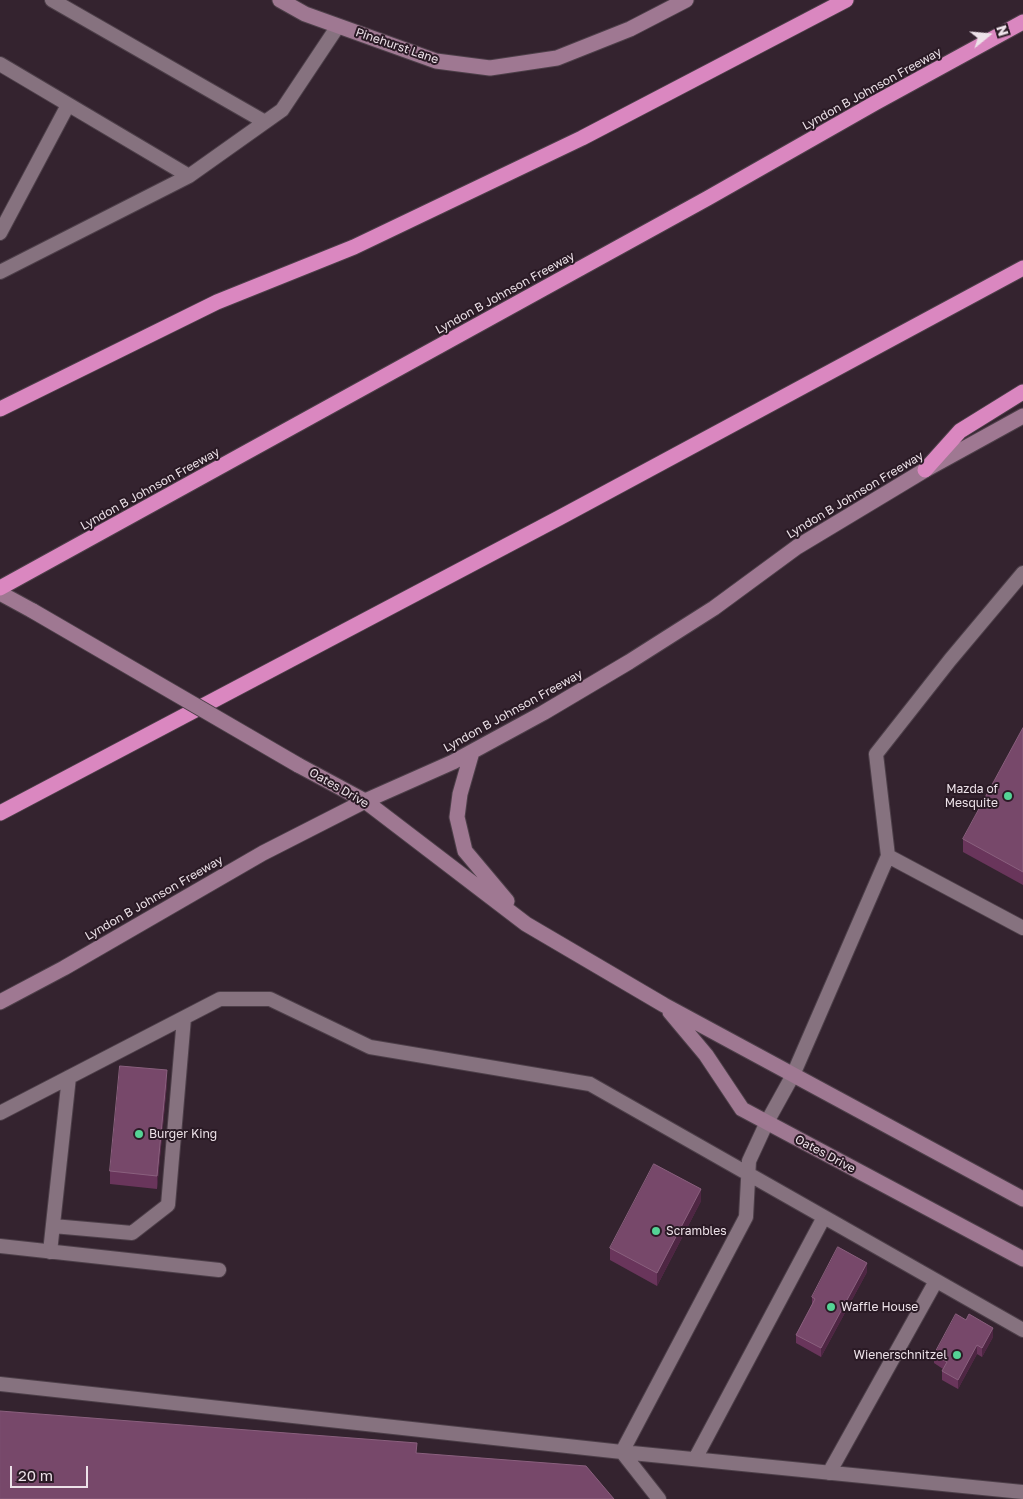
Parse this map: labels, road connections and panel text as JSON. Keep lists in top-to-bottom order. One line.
{"streets":{"highway":["Lyndon B Johnson Freeway"],"main road":["Pinehurst Lane","Oates Drive"]},"crossings":[["Lyndon B Johnson Freeway","Oates Drive"]],"places":["Mazda of Mesquite","Burger King","Scrambles","Waffle House","Wienerschnitzel"],"scale_bar":"20 m","north":"right"}
